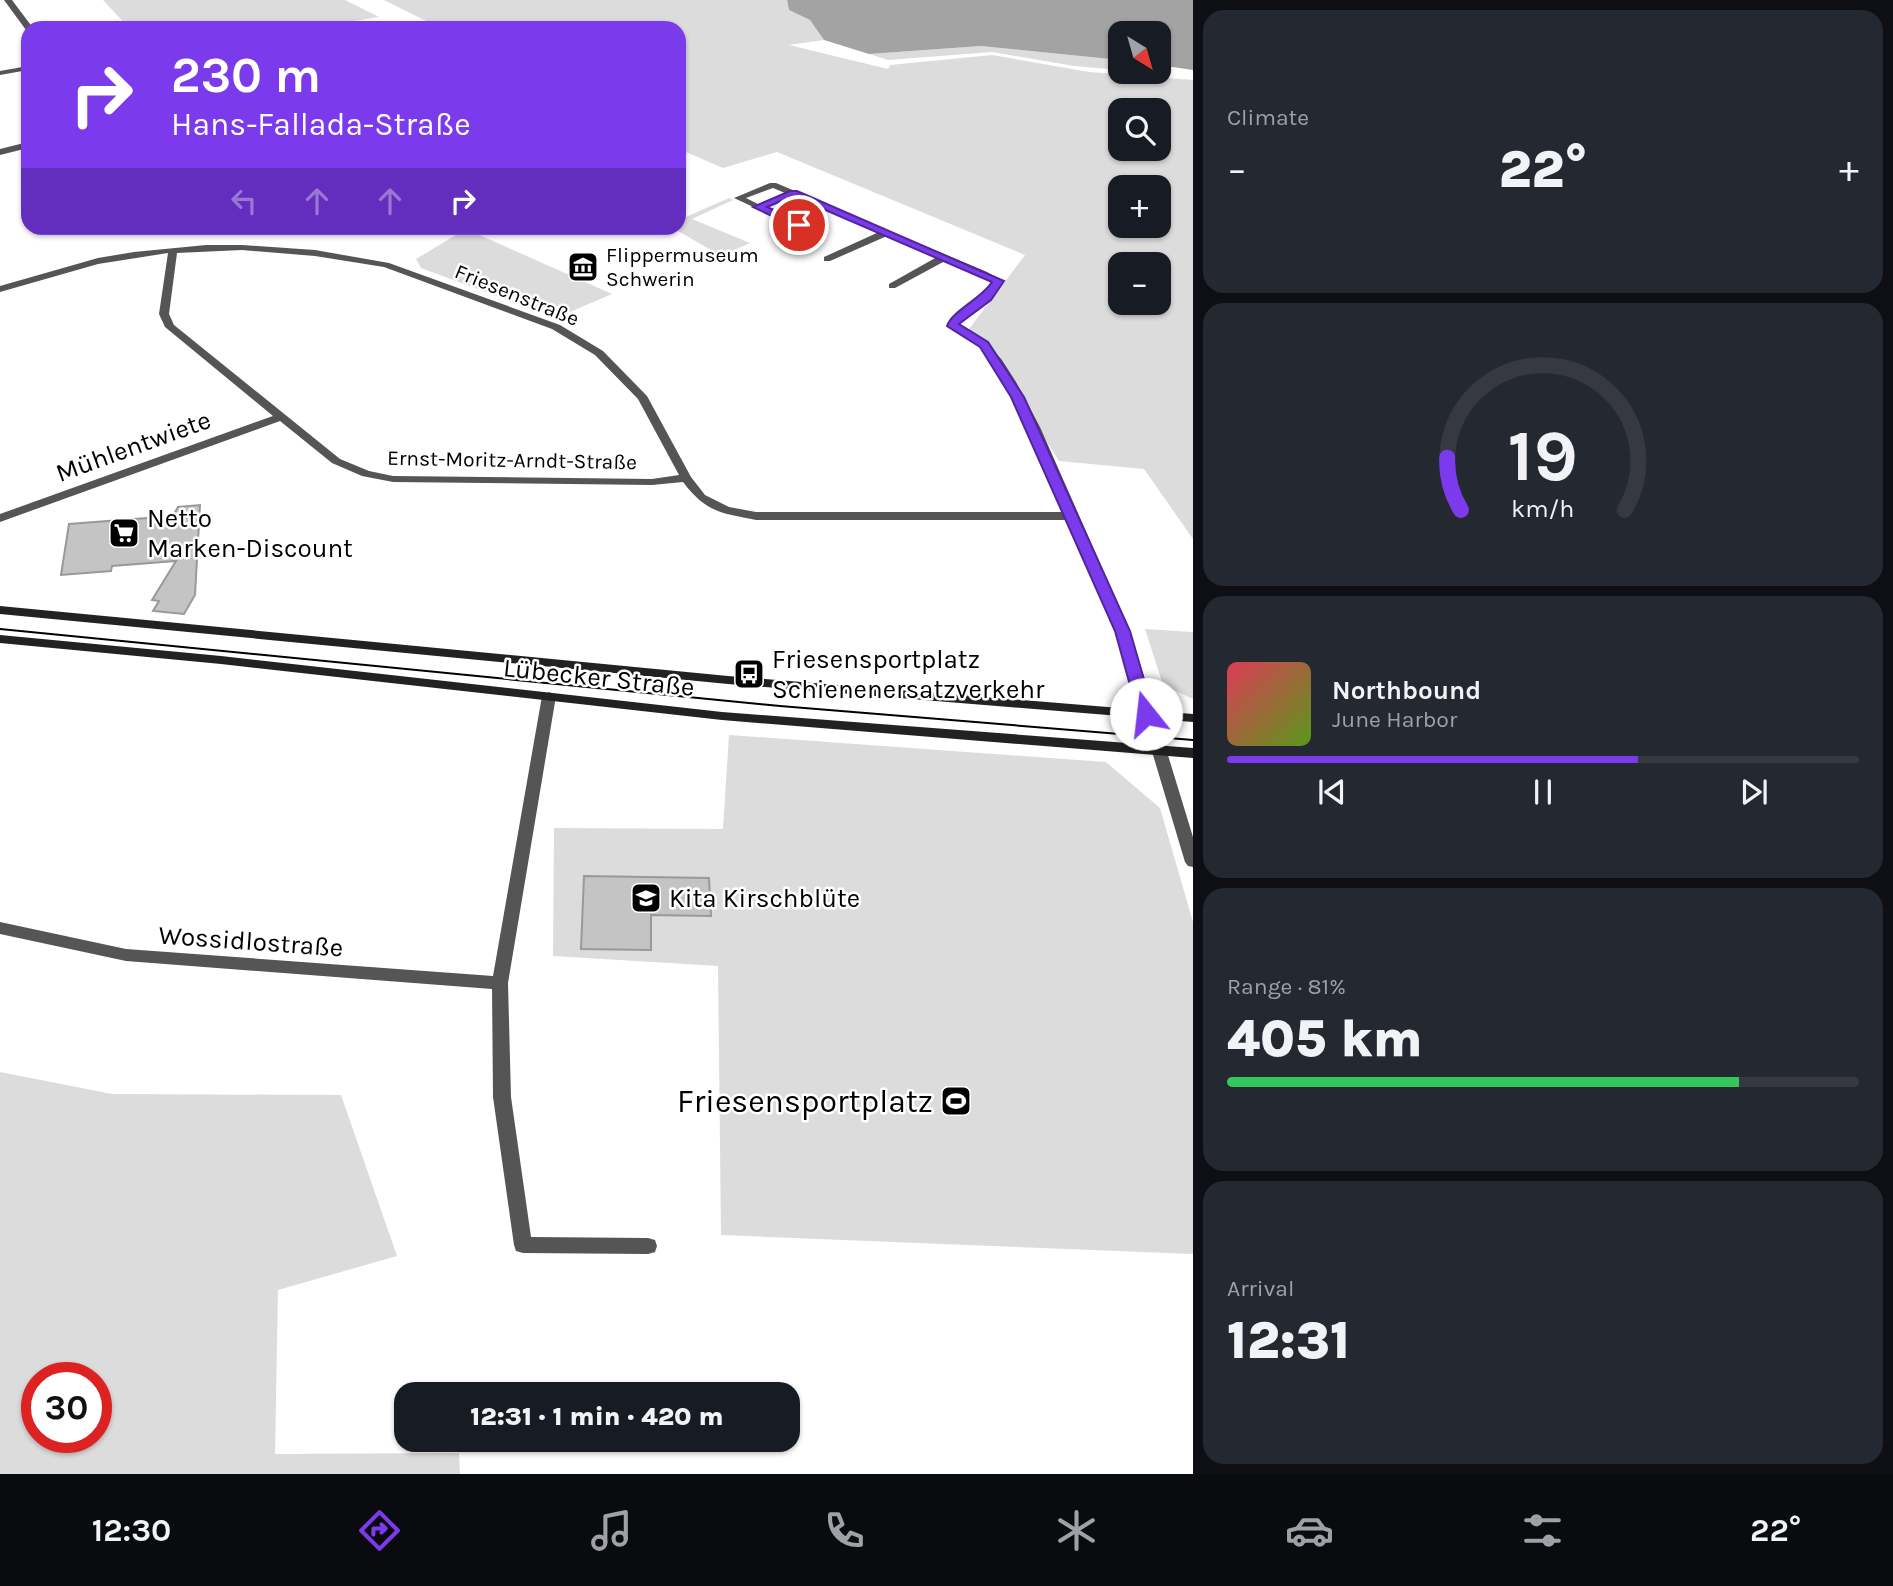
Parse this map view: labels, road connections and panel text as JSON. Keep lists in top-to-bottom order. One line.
{"streets":{"street":["Friesenstraße","Mühlentwiete","Ernst-Moritz-Arndt-Straße","Lübecker Straße","Wossidlostraße"]},"crossings":[["Friesenstraße","Ernst-Moritz-Arndt-Straße"],["Mühlentwiete","Ernst-Moritz-Arndt-Straße"]],"places":{"museum":["Flippermuseum Schwerin"],"supermarket":["Netto Marken-Discount"],"bus stop":["Friesensportplatz Schienenersatzverkehr"],"school or university":["Kita Kirschblüte"],"sports":["Friesensportplatz"]},"north":"bottom right","page":{"tile":["Climate",["Range · 81%","405 km"],["Arrival","12:31"]],"map_buttons":["+","−"],"turn":["230 m","Hans-Fallada-Straße"],"heat":["−","22°","+"],"song":["Northbound","June Harbor"],"limit":"30","trip":"12:31 · 1 min · 420 m","tabs":["12:30","22°"],"gauge":["19","km/h"]}}
